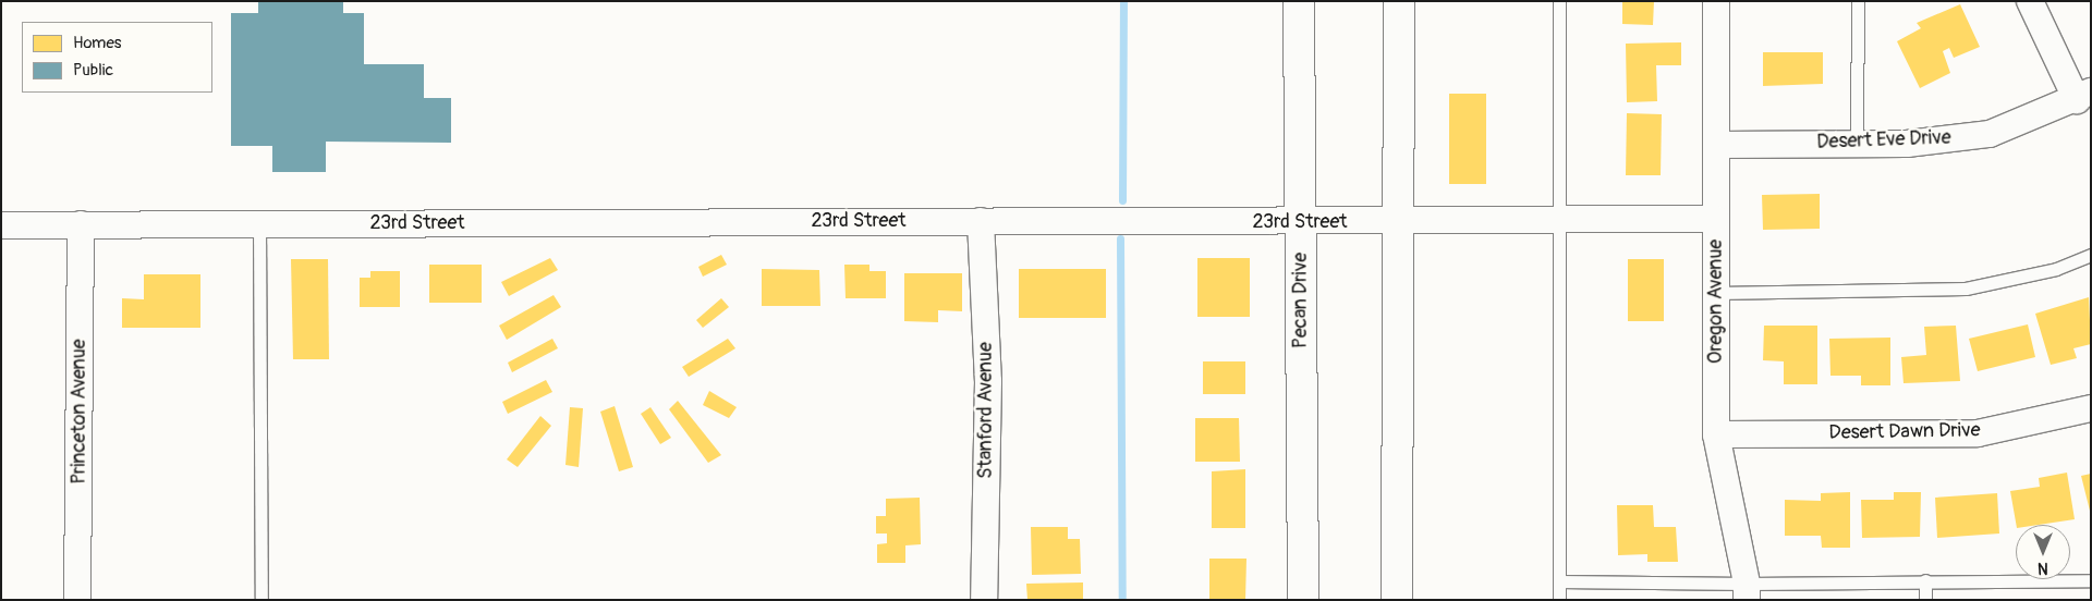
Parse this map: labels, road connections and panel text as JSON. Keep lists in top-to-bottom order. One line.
{"streets":{"main road":["Pecan Drive"],"street":["Desert Eve Drive","23rd Street","Oregon Avenue","Stanford Avenue","Princeton Avenue","Desert Dawn Drive"]},"crossings":[["Desert Eve Drive","Oregon Avenue"],["23rd Street","Pecan Drive"],["23rd Street","Oregon Avenue"],["23rd Street","Stanford Avenue"],["23rd Street","Princeton Avenue"],["Oregon Avenue","Desert Dawn Drive"]],"legend":["Homes","Public"],"north":"bottom"}
